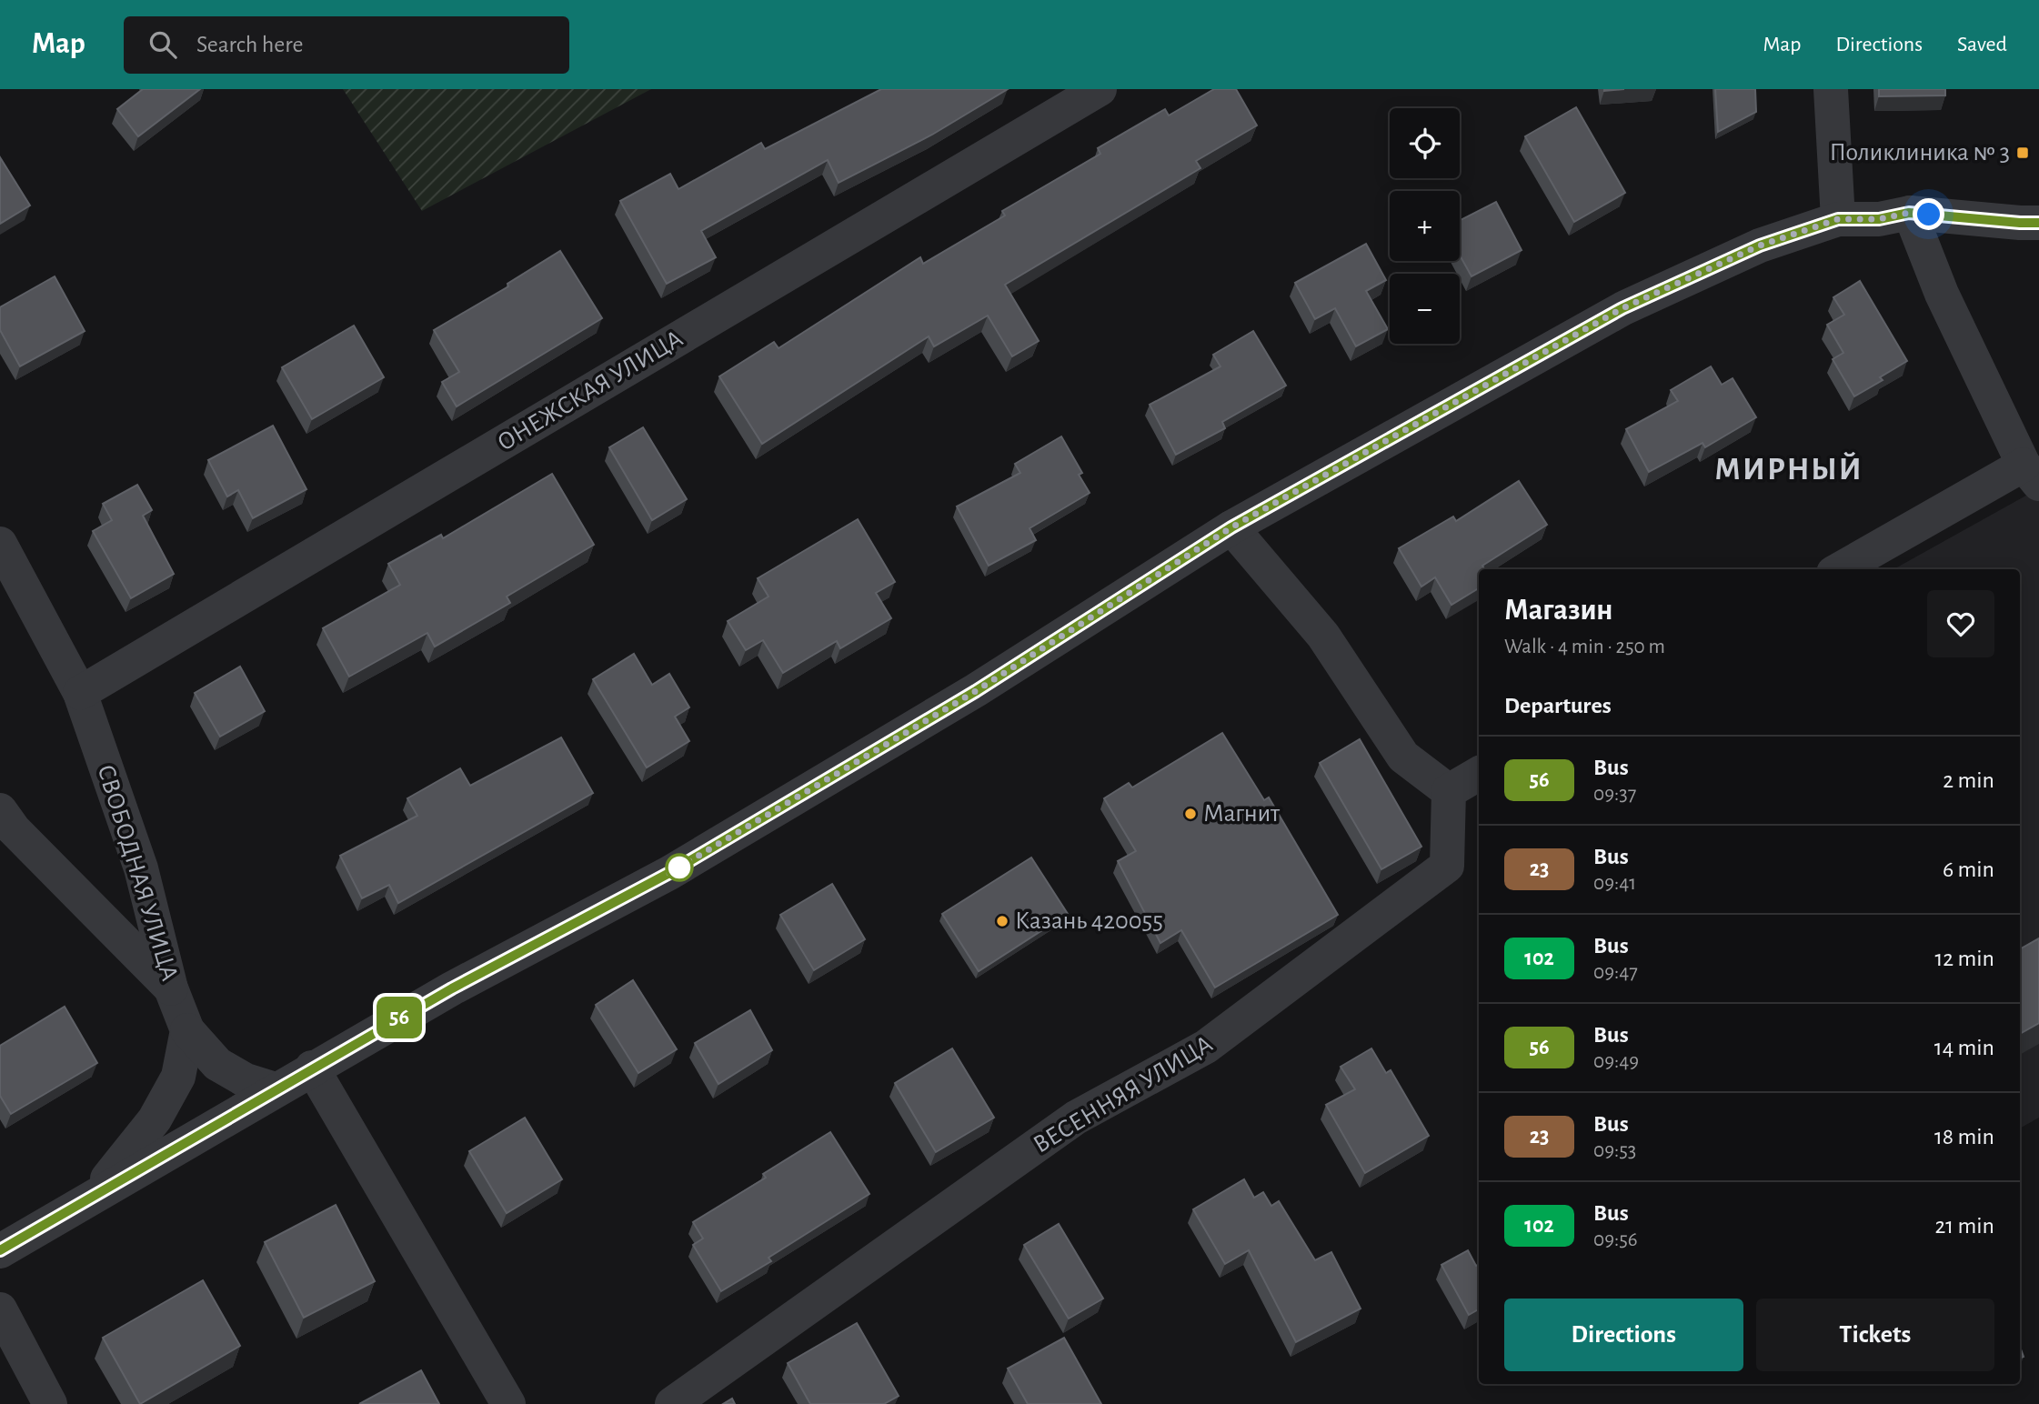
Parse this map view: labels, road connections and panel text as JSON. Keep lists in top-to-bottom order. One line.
{"streets":{"street":["ОНЕЖСКАЯ УЛИЦА","СВОБОДНАЯ УЛИЦА","ВЕСЕННЯЯ УЛИЦА"]},"crossings":[["ОНЕЖСКАЯ УЛИЦА","СВОБОДНАЯ УЛИЦА"]],"districts":["МИРНЫЙ"],"places":{"transit":["Поликлиника № 3"],"other":["Магнит","Казань 420055"]},"lines":["bus line 56"],"page":{"header":"Map","search":"Search here","nav":["Map","Directions","Saved"],"on_map":"56","map_buttons":["+","−"],"heading":[["Магазин","Walk · 4 min · 250 m"],"Departures"],"list":[{"mark":"56","name":"Bus","note":"09:37","value":"2 min"},{"mark":"23","name":"Bus","note":"09:41","value":"6 min"},{"mark":"102","name":"Bus","note":"09:47","value":"12 min"},{"mark":"56","name":"Bus","note":"09:49","value":"14 min"},{"mark":"23","name":"Bus","note":"09:53","value":"18 min"},{"mark":"102","name":"Bus","note":"09:56","value":"21 min"}],"buttons":["Directions","Tickets"]}}
